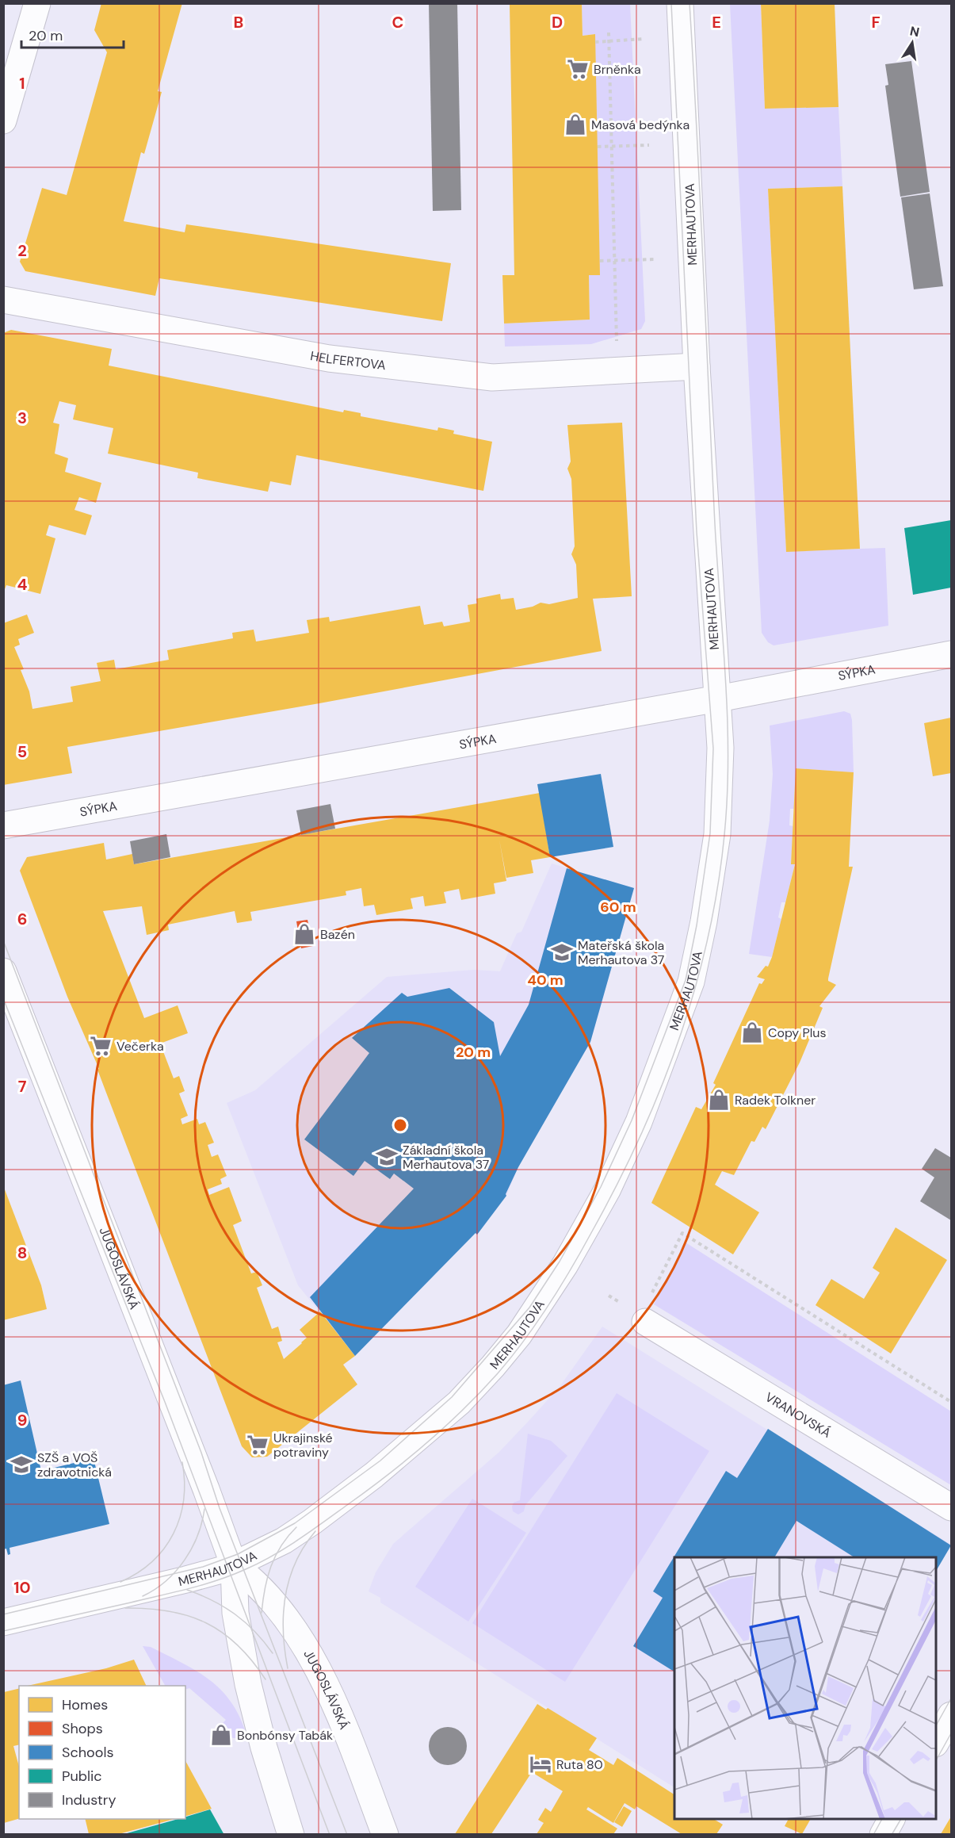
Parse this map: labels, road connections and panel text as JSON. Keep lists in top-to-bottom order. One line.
{"streets":{"street":["MERHAUTOVA","HELFERTOVA","SÝPKA","JUGOSLÁVSKÁ","VRANOVSKÁ"]},"crossings":[["MERHAUTOVA","HELFERTOVA"],["MERHAUTOVA","SÝPKA"],["MERHAUTOVA","JUGOSLÁVSKÁ"]],"places":{"supermarket":["Brněnka","Večerka","Ukrajinské potraviny"],"shop":["Masová bedýnka","Bazén","Copy Plus","Radek Tolkner","Bonbónsy Tabák"],"school or university":["Mateřská škola Merhautova 37","Základní škola Merhautova 37","SZŠ a VOŠ zdravotnická"],"hotel":["Ruta 80"]},"legend":["Homes","Shops","Schools","Public","Industry"],"scale_bar":"20 m","north":"top","grid":{"columns":["B","C","D","E","F"],"rows":["1","2","3","4","5","6","7","8","9","10"]},"rings":["60 m","40 m","20 m"]}
